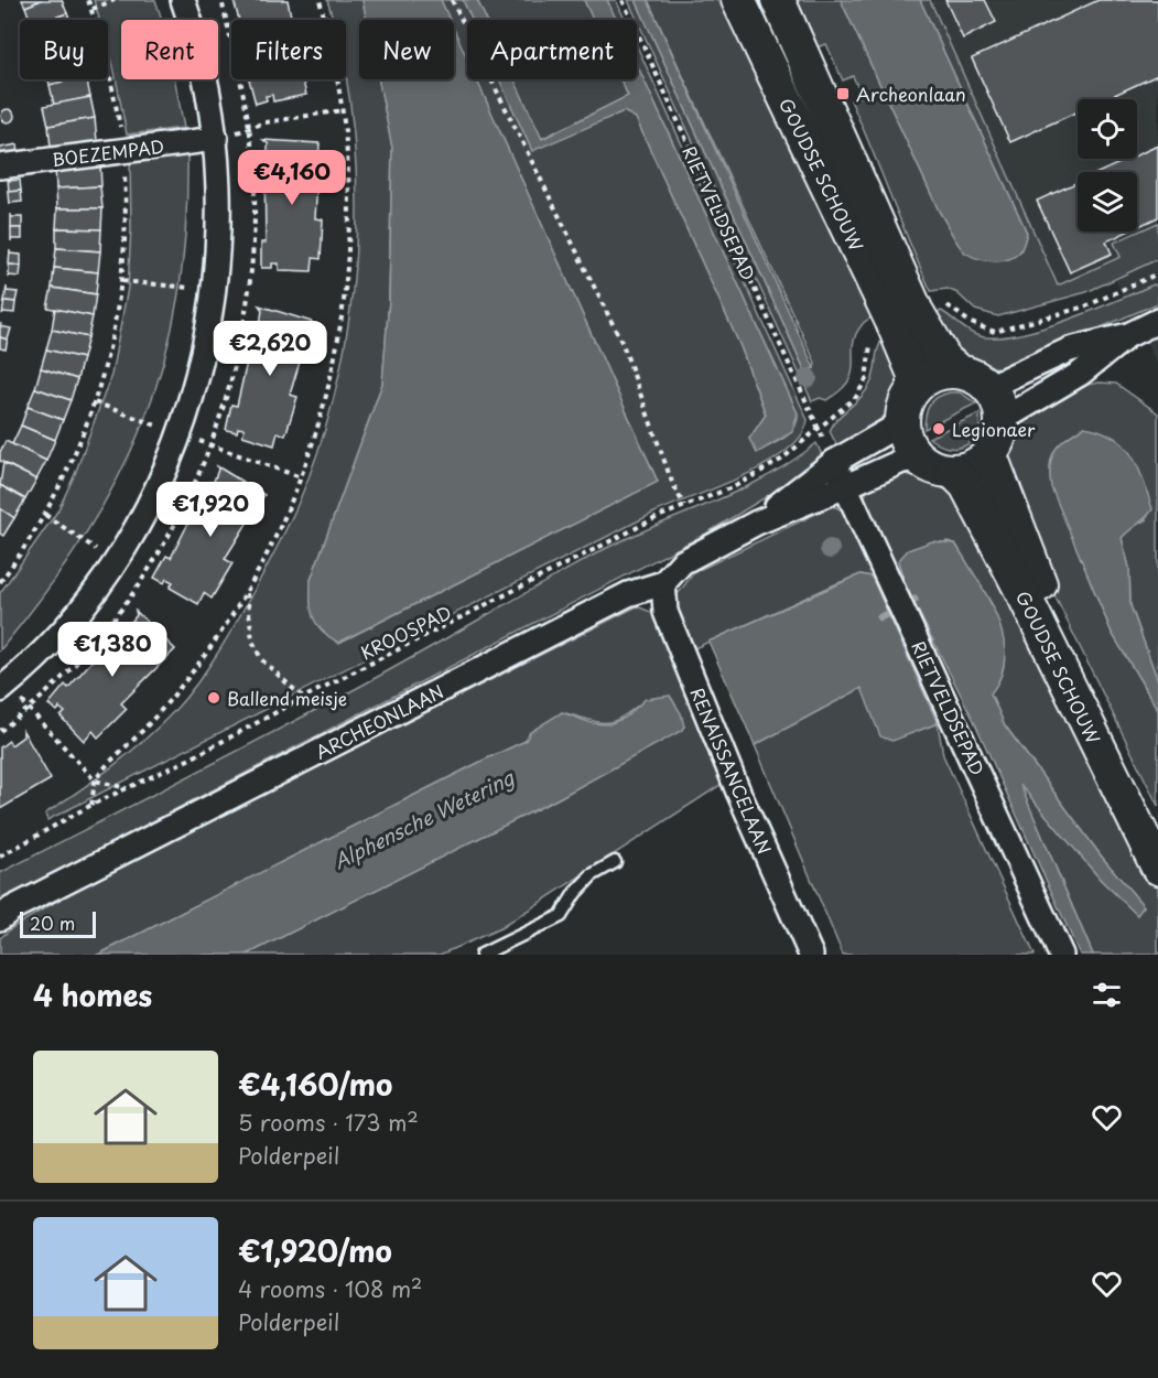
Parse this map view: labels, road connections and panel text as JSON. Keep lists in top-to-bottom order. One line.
{"streets":{"main road":["GOUDSE SCHOUW"],"street":["BOEZEMPAD","RIETVELDSEPAD","ARCHEONLAAN","RENAISSANCELAAN"],"path":["KROOSPAD"]},"crossings":[["GOUDSE SCHOUW","KROOSPAD"],["GOUDSE SCHOUW","ARCHEONLAAN"],["RIETVELDSEPAD","KROOSPAD"],["RIETVELDSEPAD","ARCHEONLAAN"],["ARCHEONLAAN","RENAISSANCELAAN"]],"water":["Alphensche Wetering"],"places":{"transit":["Archeonlaan"],"other":["Legionaer","Ballend meisje"]},"scale_bar":"20 m","page":{"chip":["Buy","Rent","Filters","New","Apartment"],"price":["€4,160","€2,620","€1,920","€1,380"],"scale":"20 m","heading":"4 homes","list":[{"name":"€4,160/mo","note":"5 rooms · 173 m² · Polderpeil"},{"name":"€1,920/mo","note":"4 rooms · 108 m² · Polderpeil"}]}}
